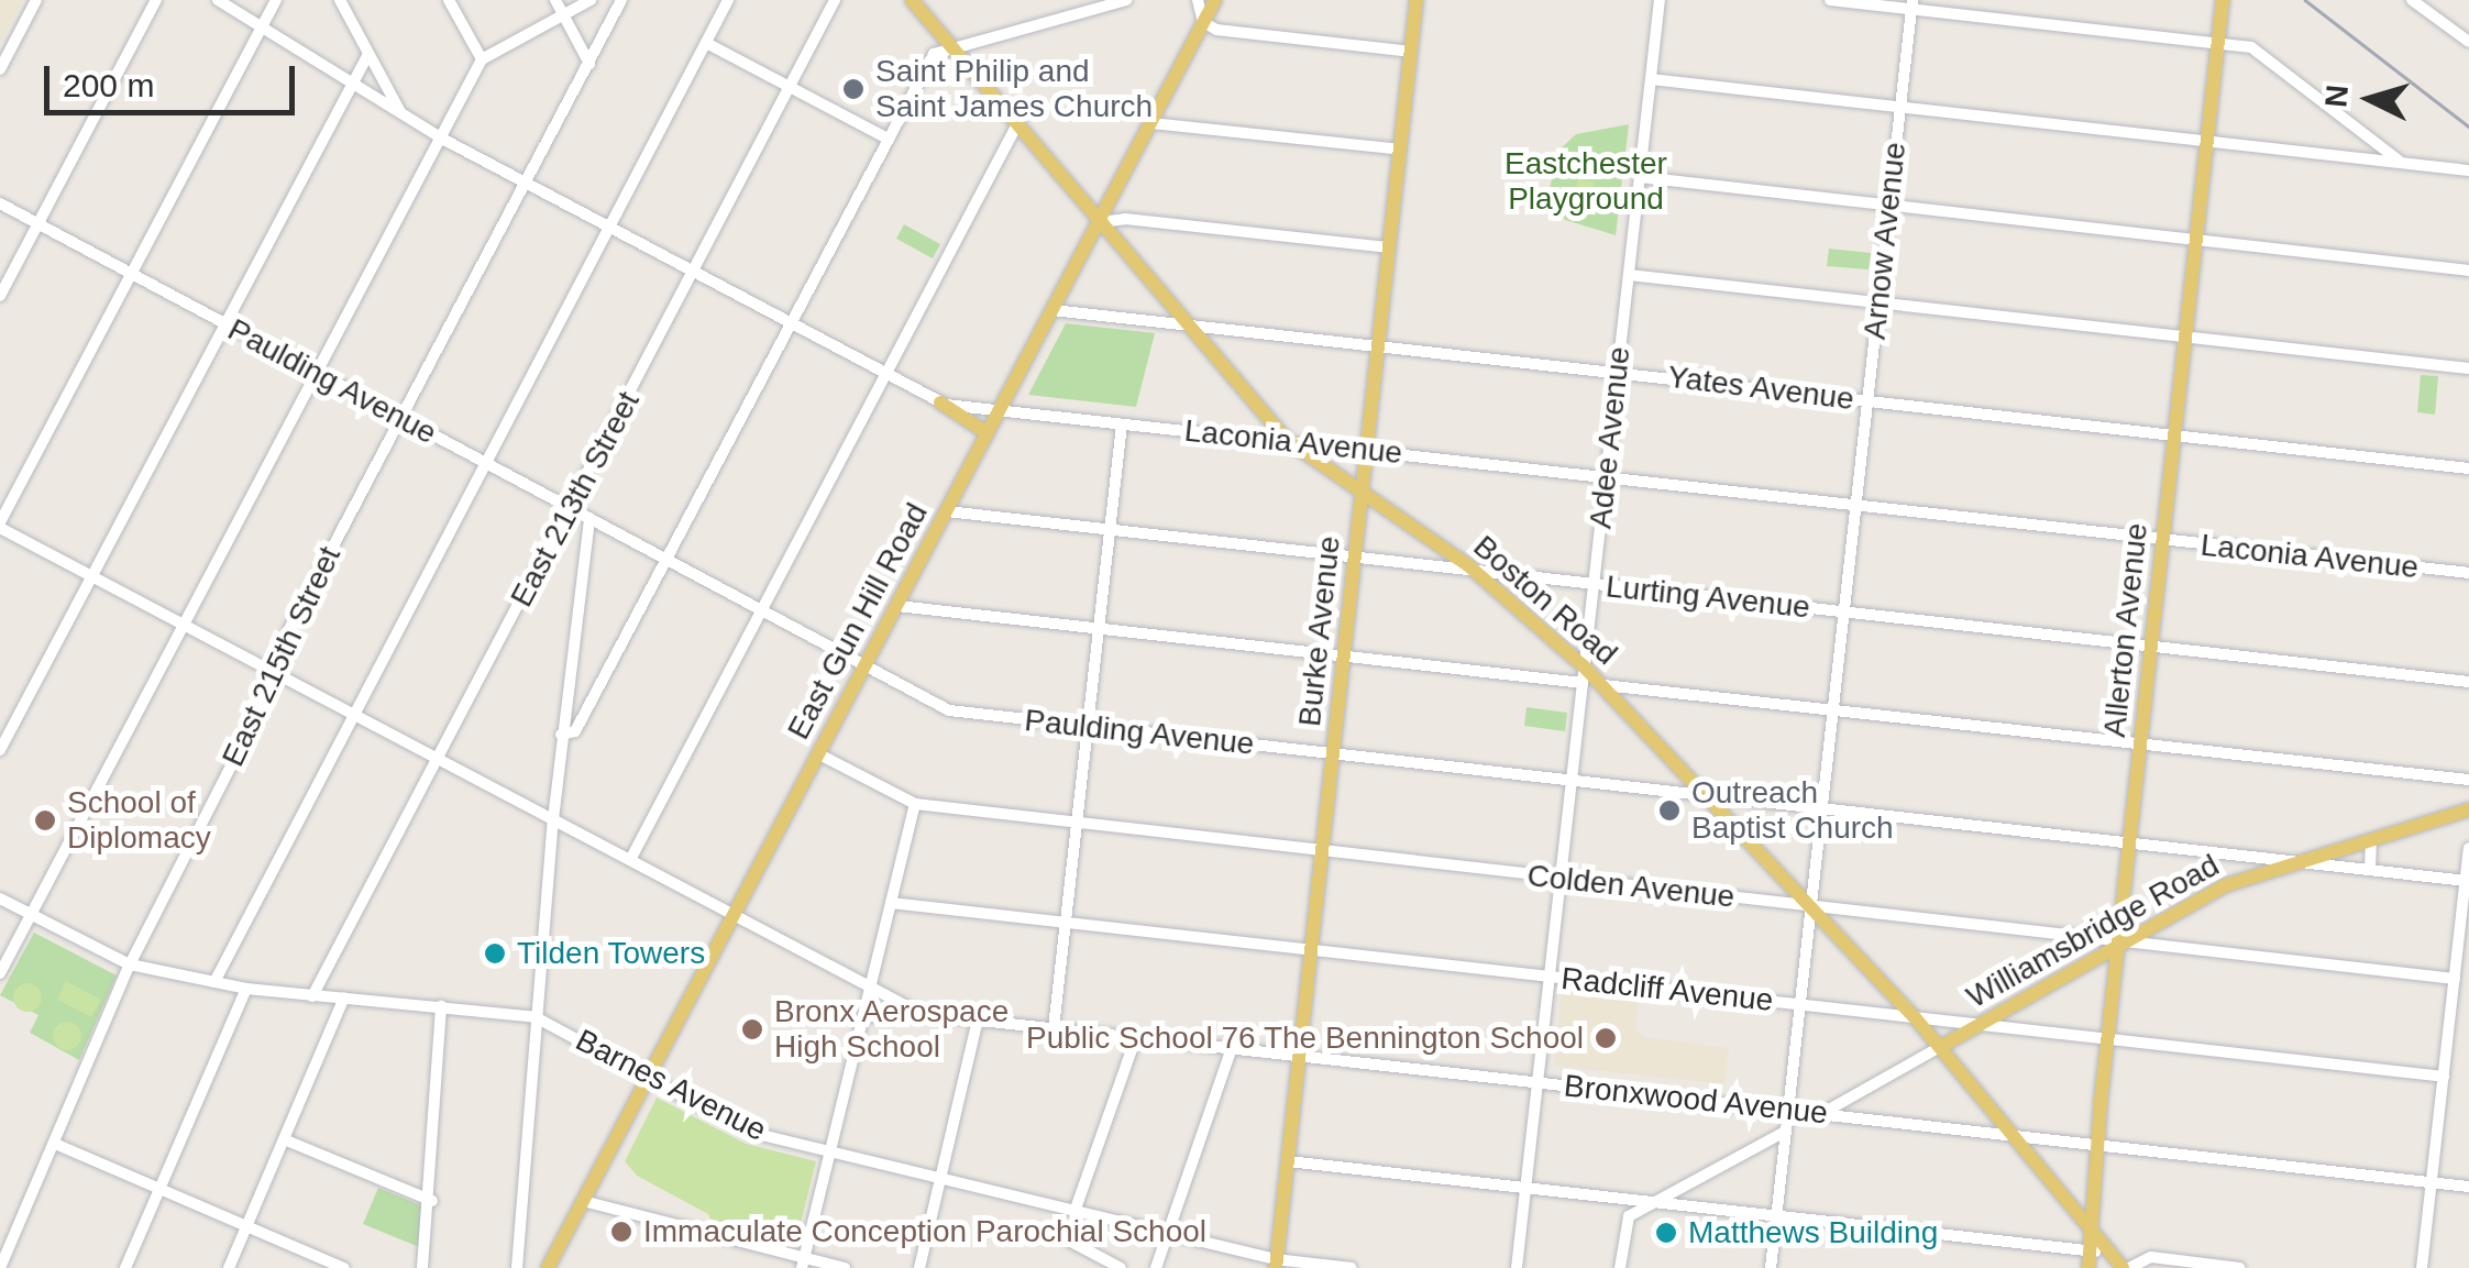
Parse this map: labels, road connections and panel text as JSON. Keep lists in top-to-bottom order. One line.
{"streets":{"main road":["Boston Road","East Gun Hill Road","Allerton Avenue","Burke Avenue","Williamsbridge Road"],"street":["Arnow Avenue","Paulding Avenue","Yates Avenue","Adee Avenue","Laconia Avenue","East 213th Street","Lurting Avenue","East 215th Street","Colden Avenue","Radcliff Avenue","Barnes Avenue","Bronxwood Avenue"]},"crossings":[["Arnow Avenue","Paulding Avenue"],["Arnow Avenue","Yates Avenue"],["Arnow Avenue","Laconia Avenue"],["Arnow Avenue","Lurting Avenue"],["Arnow Avenue","Boston Road"],["Arnow Avenue","Colden Avenue"],["Arnow Avenue","Radcliff Avenue"],["Arnow Avenue","Bronxwood Avenue"],["Paulding Avenue","Adee Avenue"],["Paulding Avenue","East 213th Street"],["Paulding Avenue","Boston Road"],["Paulding Avenue","East Gun Hill Road"],["Paulding Avenue","Allerton Avenue"],["Paulding Avenue","Burke Avenue"],["Paulding Avenue","East 215th Street"],["Paulding Avenue","Williamsbridge Road"],["Yates Avenue","Adee Avenue"],["Yates Avenue","Boston Road"],["Yates Avenue","East Gun Hill Road"],["Yates Avenue","Allerton Avenue"],["Yates Avenue","Burke Avenue"],["Adee Avenue","Laconia Avenue"],["Adee Avenue","Lurting Avenue"],["Adee Avenue","Boston Road"],["Adee Avenue","Colden Avenue"],["Adee Avenue","Radcliff Avenue"],["Adee Avenue","Bronxwood Avenue"],["Laconia Avenue","East 213th Street"],["Laconia Avenue","Boston Road"],["Laconia Avenue","East Gun Hill Road"],["Laconia Avenue","Allerton Avenue"],["Laconia Avenue","Burke Avenue"],["Laconia Avenue","East 215th Street"],["East 213th Street","Barnes Avenue"],["East 213th Street","Bronxwood Avenue"],["Lurting Avenue","Boston Road"],["Lurting Avenue","East Gun Hill Road"],["Lurting Avenue","Allerton Avenue"],["Lurting Avenue","Burke Avenue"],["Boston Road","East Gun Hill Road"],["Boston Road","Allerton Avenue"],["Boston Road","Burke Avenue"],["Boston Road","Colden Avenue"],["Boston Road","Williamsbridge Road"],["Boston Road","Radcliff Avenue"],["Boston Road","Bronxwood Avenue"],["East Gun Hill Road","Colden Avenue"],["East Gun Hill Road","Barnes Avenue"],["East Gun Hill Road","Bronxwood Avenue"],["Allerton Avenue","Colden Avenue"],["Allerton Avenue","Williamsbridge Road"],["Allerton Avenue","Radcliff Avenue"],["Allerton Avenue","Bronxwood Avenue"],["Burke Avenue","Colden Avenue"],["Burke Avenue","Radcliff Avenue"],["Burke Avenue","Barnes Avenue"],["Burke Avenue","Bronxwood Avenue"],["East 215th Street","Barnes Avenue"],["East 215th Street","Bronxwood Avenue"],["Colden Avenue","Williamsbridge Road"],["Williamsbridge Road","Radcliff Avenue"],["Williamsbridge Road","Bronxwood Avenue"]],"parks":["Eastchester Playground"],"places":["Saint Philip and Saint James Church","Outreach Baptist Church","School of Diplomacy","Tilden Towers","Bronx Aerospace High School","Public School 76 The Bennington School","Immaculate Conception Parochial School","Matthews Building"],"scale_bar":"200 m","north":"left"}
